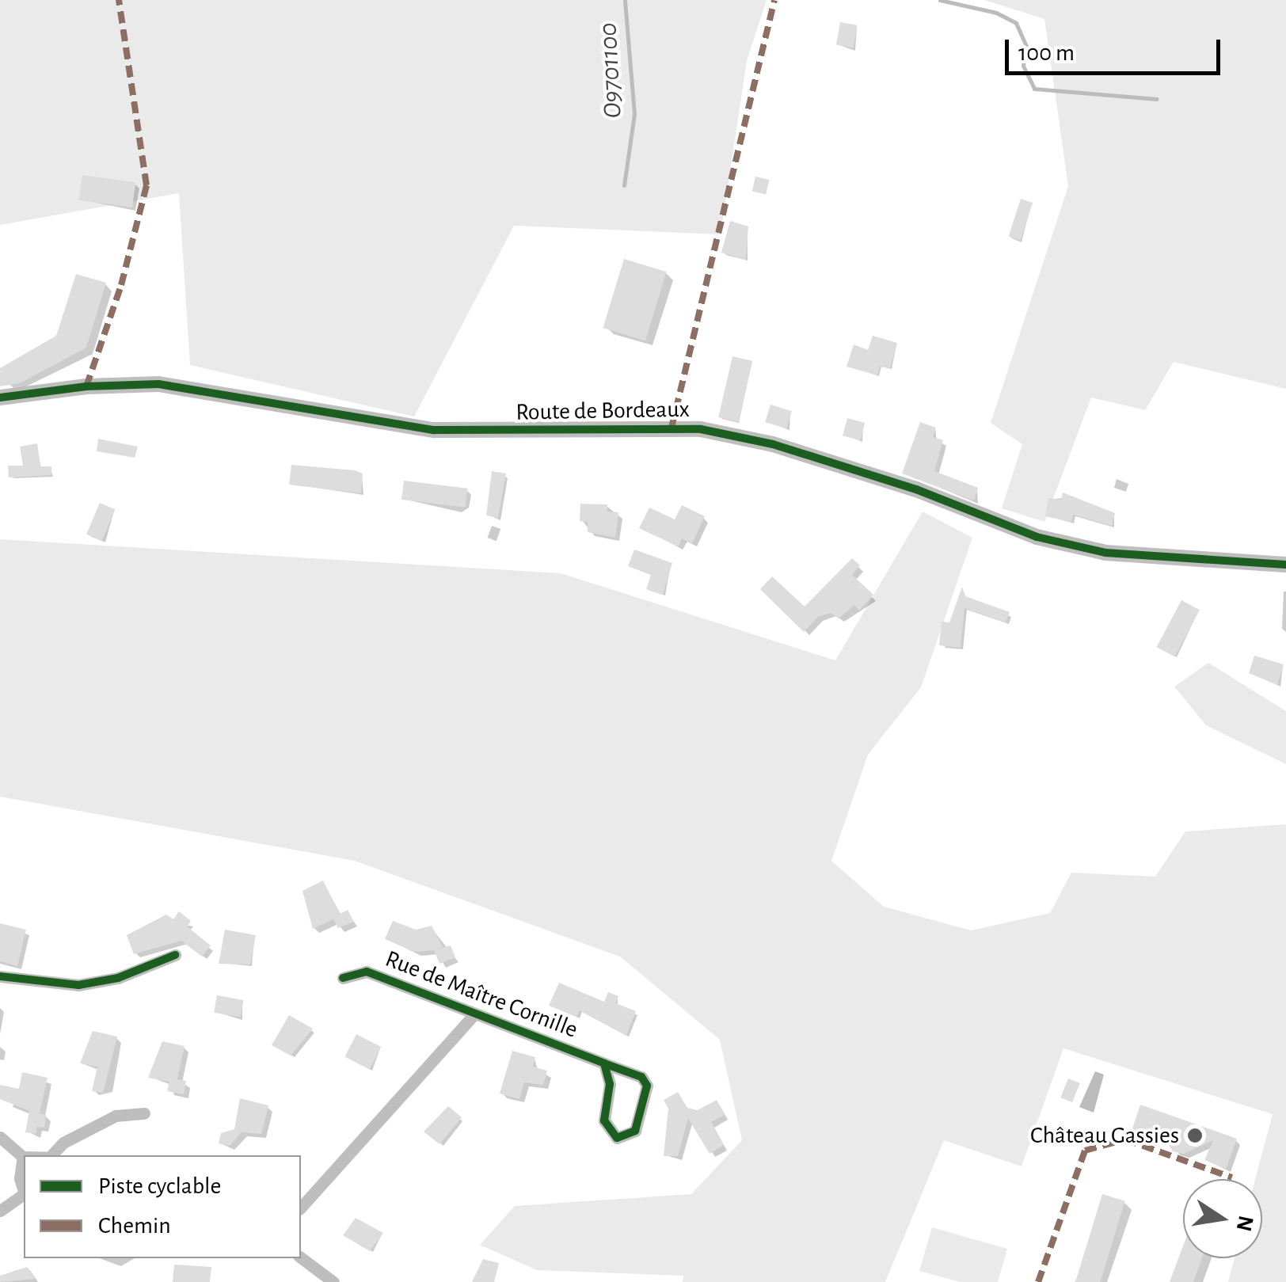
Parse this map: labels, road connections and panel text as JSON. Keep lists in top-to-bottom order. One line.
{"streets":{"street":["Route de Bordeaux","Rue de Maître Cornille"]},"water":["O9701100"],"places":["Château Gassies"],"legend":["Piste cyclable","Chemin"],"scale_bar":"100 m","north":"right"}
